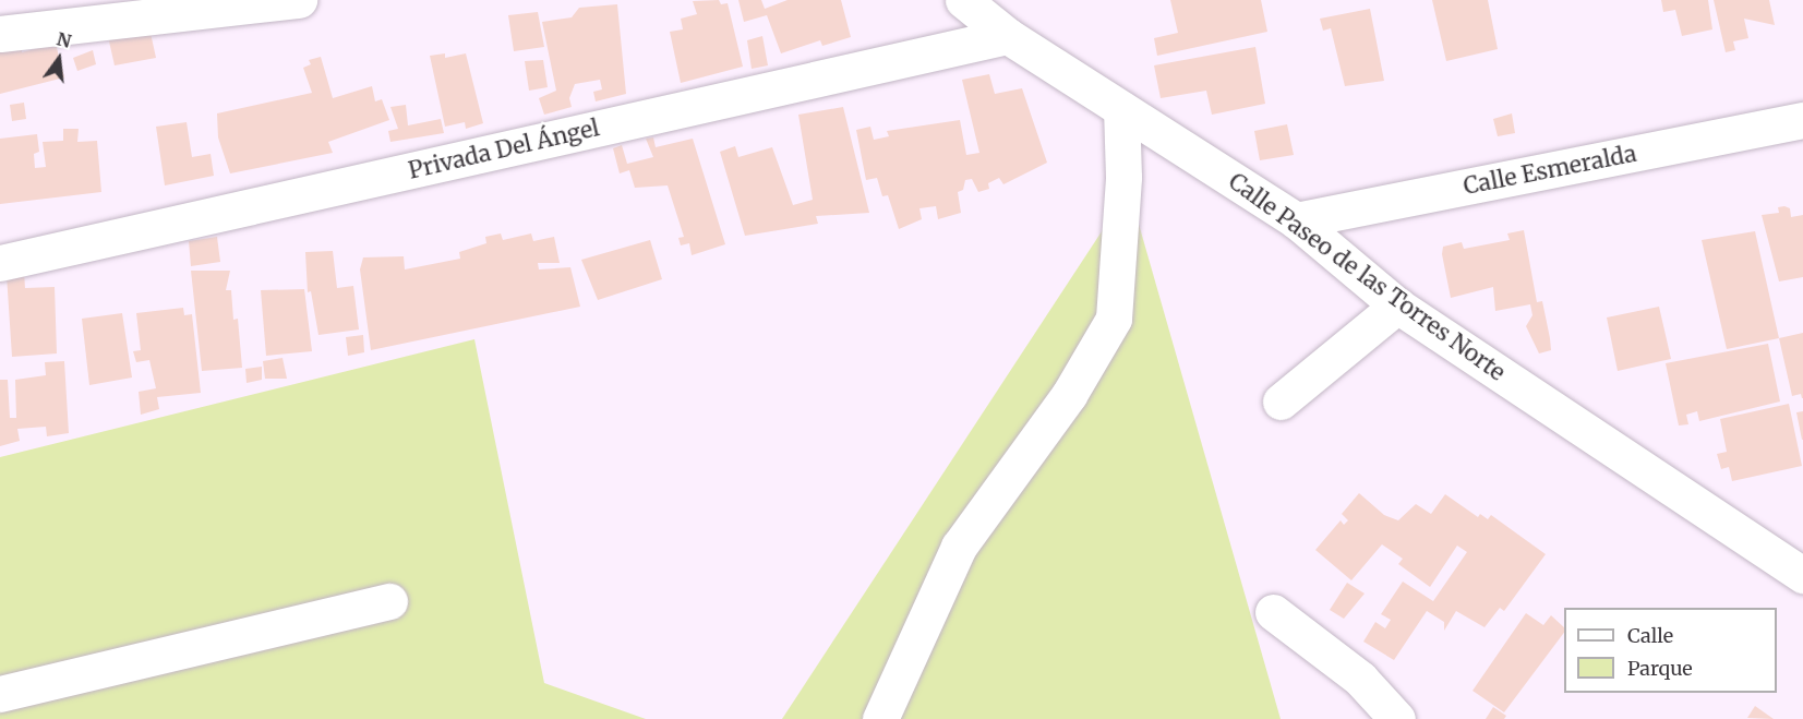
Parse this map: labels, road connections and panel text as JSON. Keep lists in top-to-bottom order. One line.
{"streets":{"street":["Privada Del Ángel","Calle Esmeralda","Calle Paseo de las Torres Norte"]},"crossings":[["Privada Del Ángel","Calle Paseo de las Torres Norte"],["Calle Esmeralda","Calle Paseo de las Torres Norte"]],"legend":["Calle","Parque"],"north":"top"}
